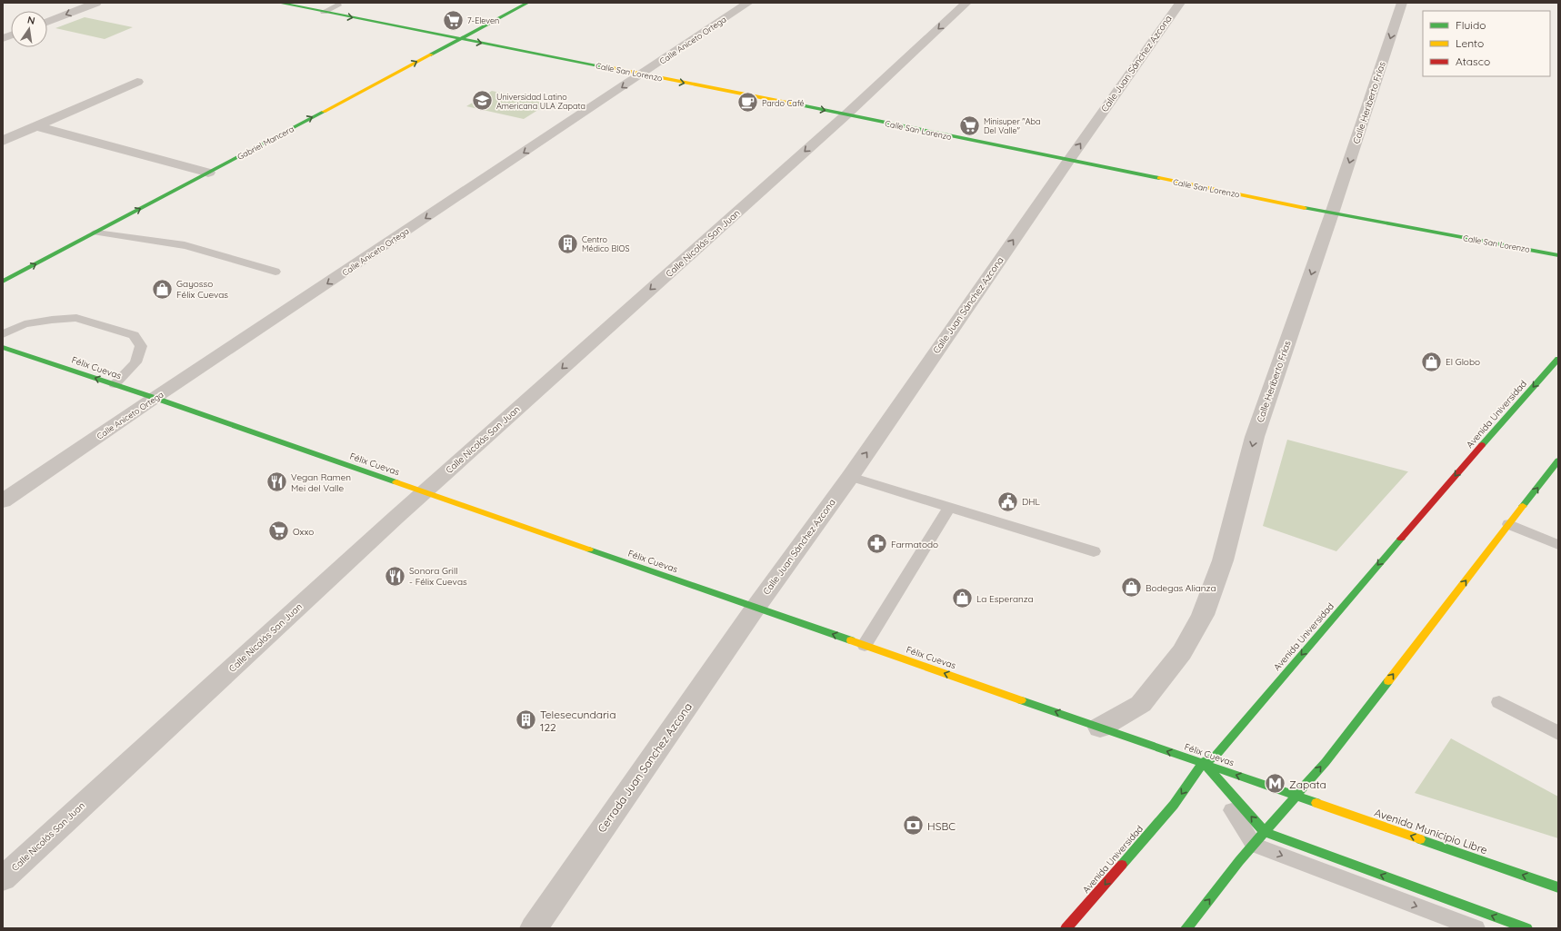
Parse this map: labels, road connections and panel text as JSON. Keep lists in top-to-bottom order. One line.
{"streets":{"main road":["Calle San Lorenzo","Gabriel Mancera","Félix Cuevas","Avenida Universidad","Avenida Municipio Libre"],"street":["Calle Aniceto Ortega","Calle Juan Sánchez Azcona","Calle Heriberto Frías","Calle Nicolás San Juan","Cerrada Juan Sanchez Azcona"]},"crossings":[["Calle Aniceto Ortega","Calle San Lorenzo"],["Calle Aniceto Ortega","Félix Cuevas"],["Calle Juan Sánchez Azcona","Calle San Lorenzo"],["Calle Juan Sánchez Azcona","Félix Cuevas"],["Calle Juan Sánchez Azcona","Cerrada Juan Sanchez Azcona"],["Calle San Lorenzo","Calle Heriberto Frías"],["Calle San Lorenzo","Gabriel Mancera"],["Calle San Lorenzo","Calle Nicolás San Juan"],["Calle Heriberto Frías","Félix Cuevas"],["Calle Nicolás San Juan","Félix Cuevas"],["Félix Cuevas","Avenida Universidad"],["Félix Cuevas","Cerrada Juan Sanchez Azcona"],["Félix Cuevas","Avenida Municipio Libre"]],"one_way":["Calle Aniceto Ortega","Calle Juan Sánchez Azcona","Calle San Lorenzo","Calle Heriberto Frías","Gabriel Mancera","Calle Nicolás San Juan","Félix Cuevas","Avenida Universidad"],"places":{"supermarket":["7-Eleven","Minisuper \"Aba Del Valle\"","Oxxo"],"school or university":["Universidad Latino Americana ULA Zapata"],"cafe":["Pardo Café"],"building":["Centro Médico BIOS","Telesecundaria 122"],"shop":["Gayosso Félix Cuevas","El Globo","Bodegas Alianza","La Esperanza"],"restaurant":["Vegan Ramen Mei del Valle","Sonora Grill - Félix Cuevas"],"public building":["DHL"],"pharmacy":["Farmatodo"],"metro station":["Zapata"],"bank":["HSBC"]},"legend":["Fluido","Lento","Atasco"],"north":"top"}
